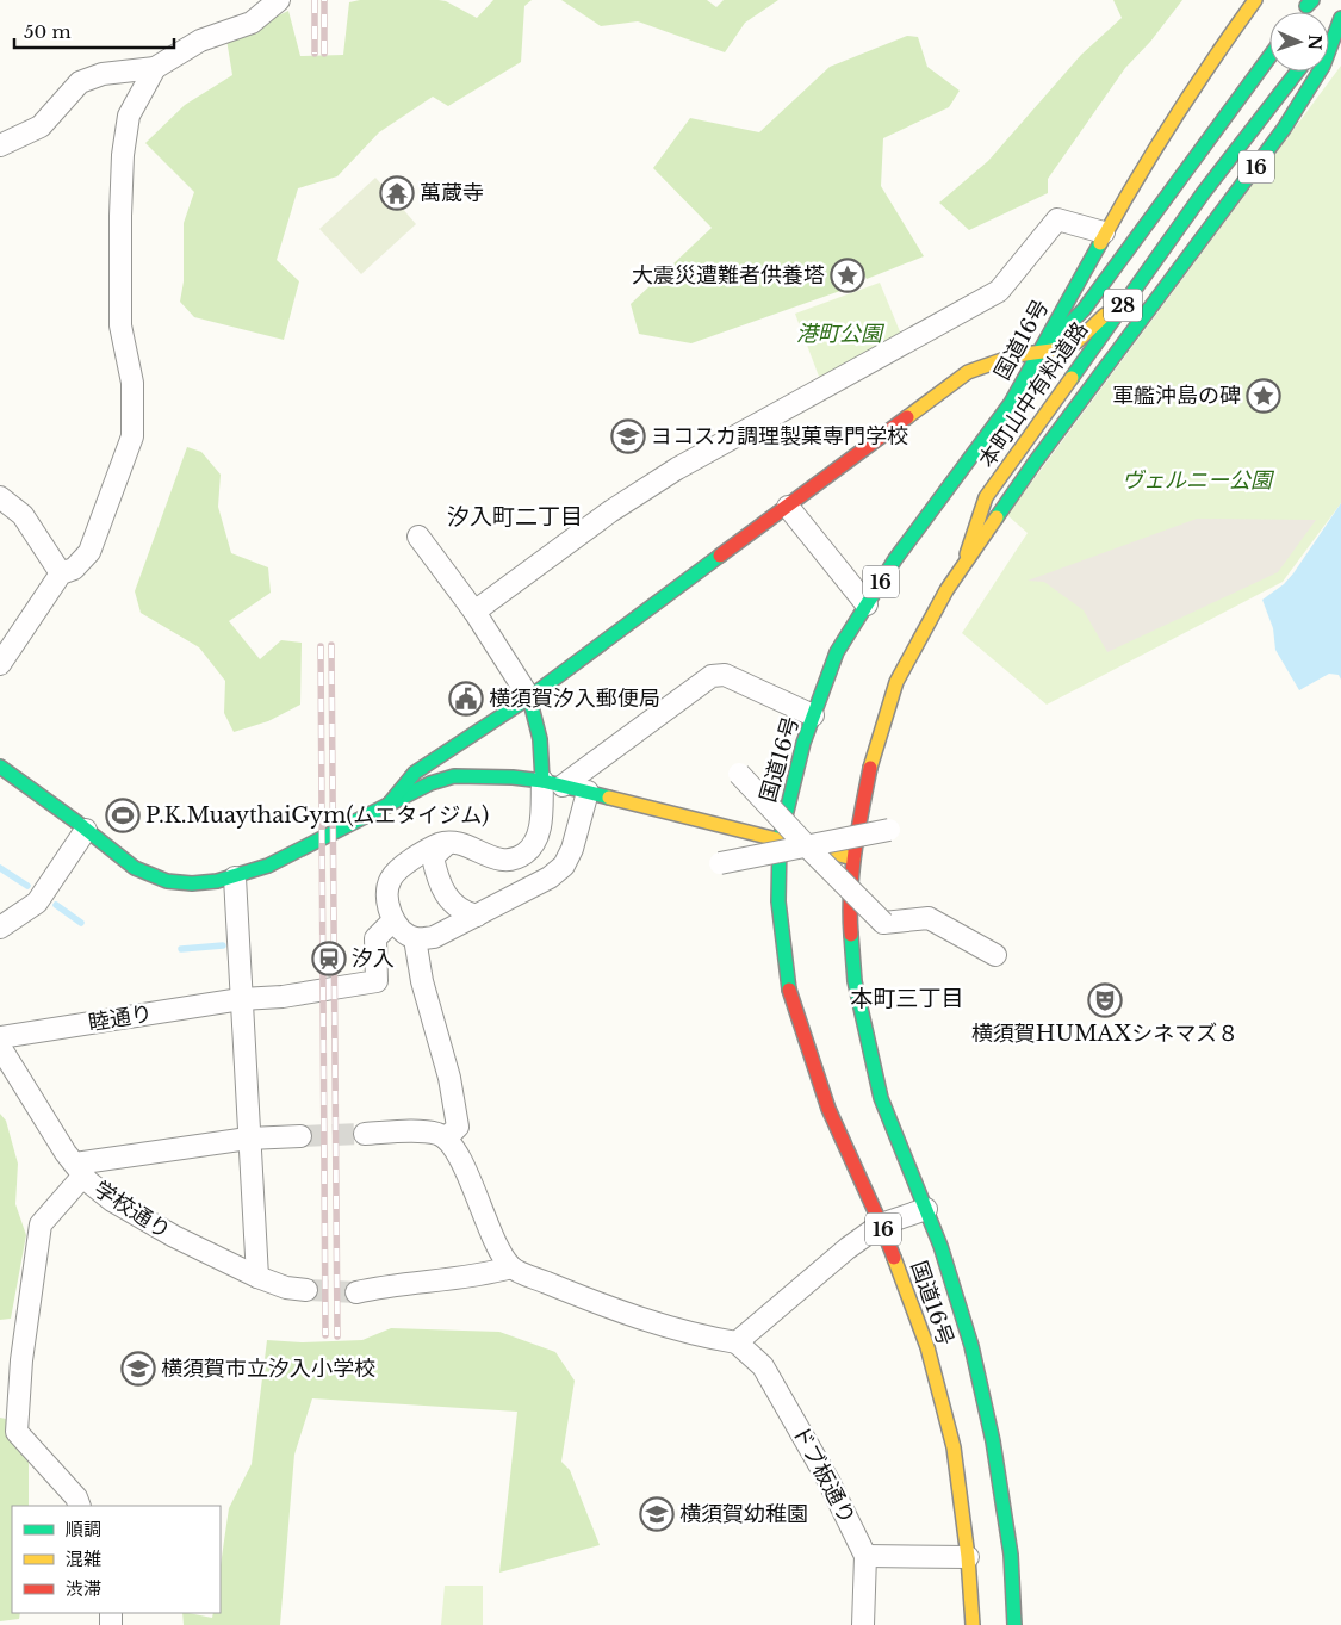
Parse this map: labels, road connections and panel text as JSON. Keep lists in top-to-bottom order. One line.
{"streets":{"main road":["16","28","国道16号","本町山中有料道路"],"street":["睦通り","学校通り","ドブ板通り"]},"crossings":[["国道16号","本町山中有料道路"]],"districts":["汐入町二丁目","本町三丁目"],"parks":["港町公園","ヴェルニー公園"],"places":{"temple":["萬蔵寺"],"place":["大震災遭難者供養塔","軍艦沖島の碑"],"school or university":["ヨコスカ調理製菓専門学校","横須賀市立汐入小学校","横須賀幼稚園"],"public building":["横須賀汐入郵便局"],"sports":["P.K.MuaythaiGym(ムエタイジム)"],"station":["汐入"],"theatre":["横須賀HUMAXシネマズ８"]},"legend":["順調","混雑","渋滞"],"scale_bar":"50 m","north":"right"}
